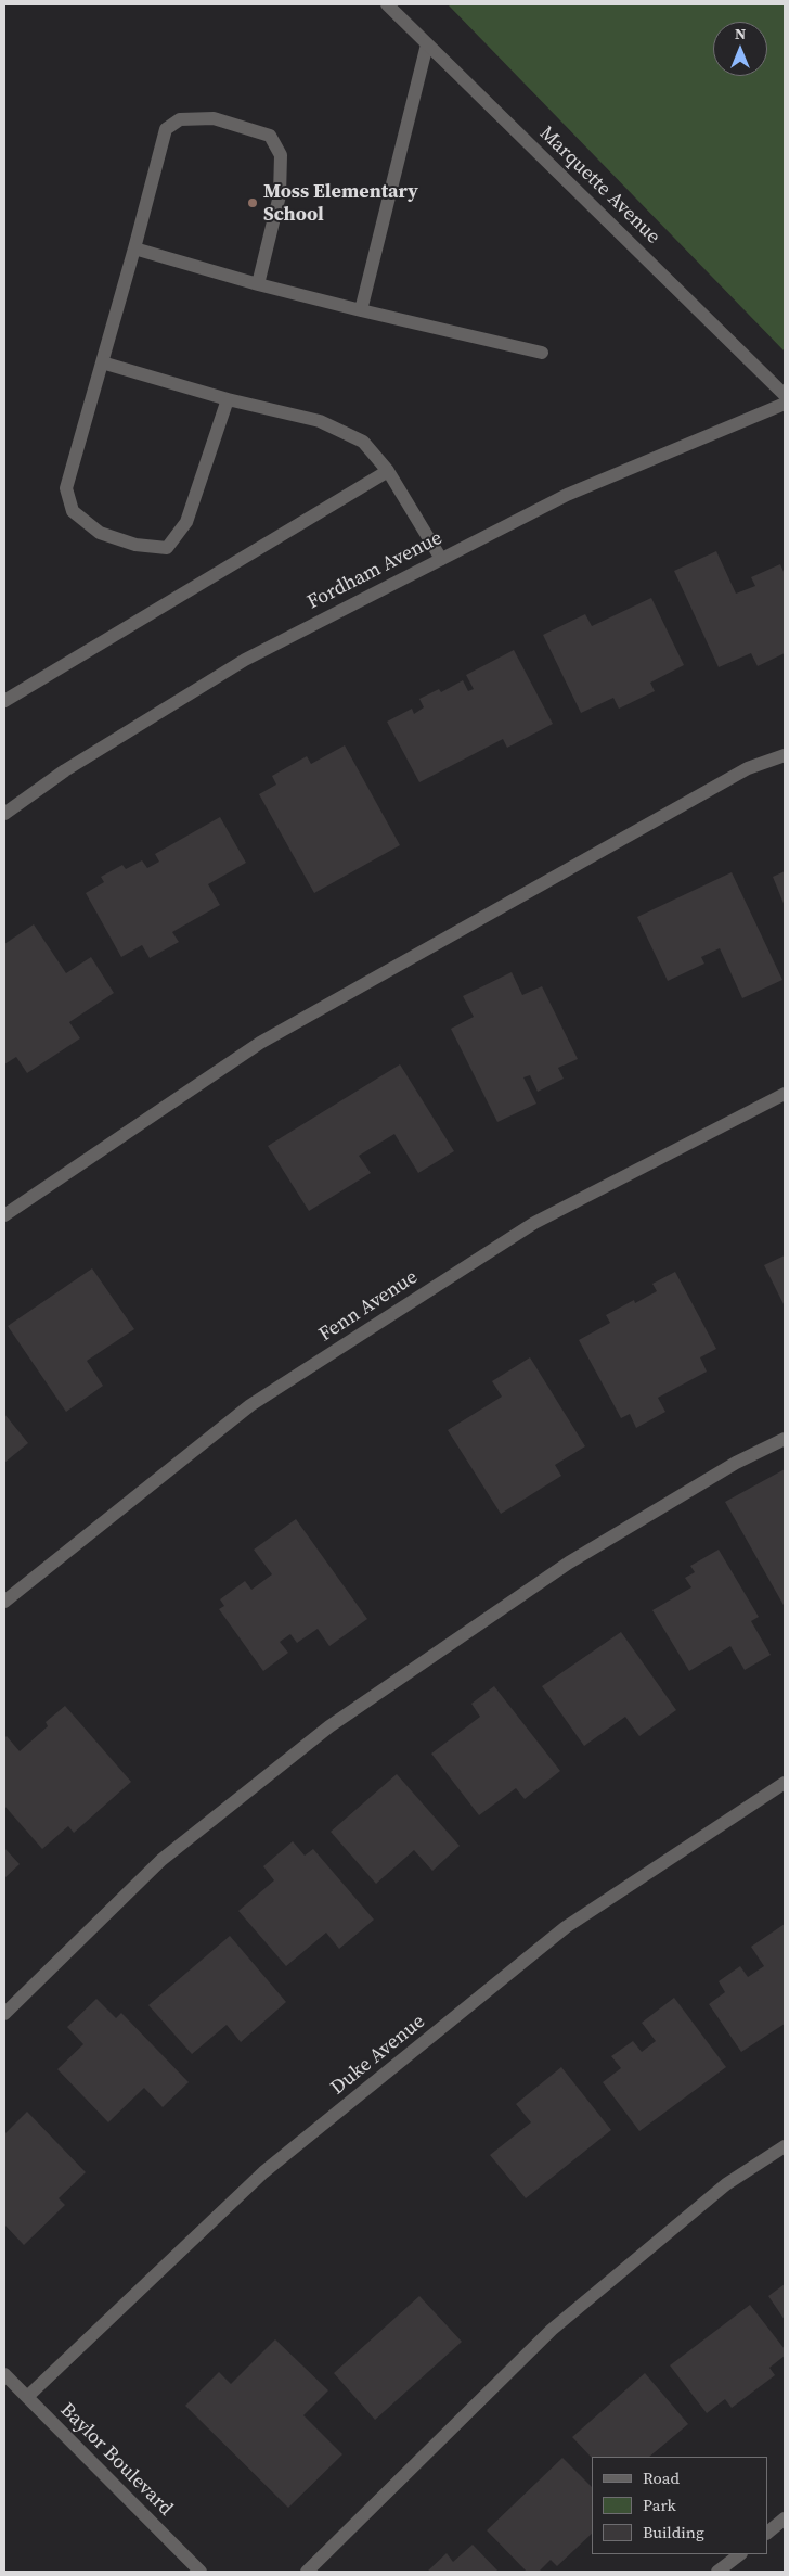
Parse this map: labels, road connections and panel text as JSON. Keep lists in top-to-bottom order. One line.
{"streets":{"street":["Marquette Avenue","Fordham Avenue","Fenn Avenue","Duke Avenue","Baylor Boulevard"]},"crossings":[["Duke Avenue","Baylor Boulevard"]],"places":["Moss Elementary School"],"legend":["Road","Park","Building"],"north":"top"}
